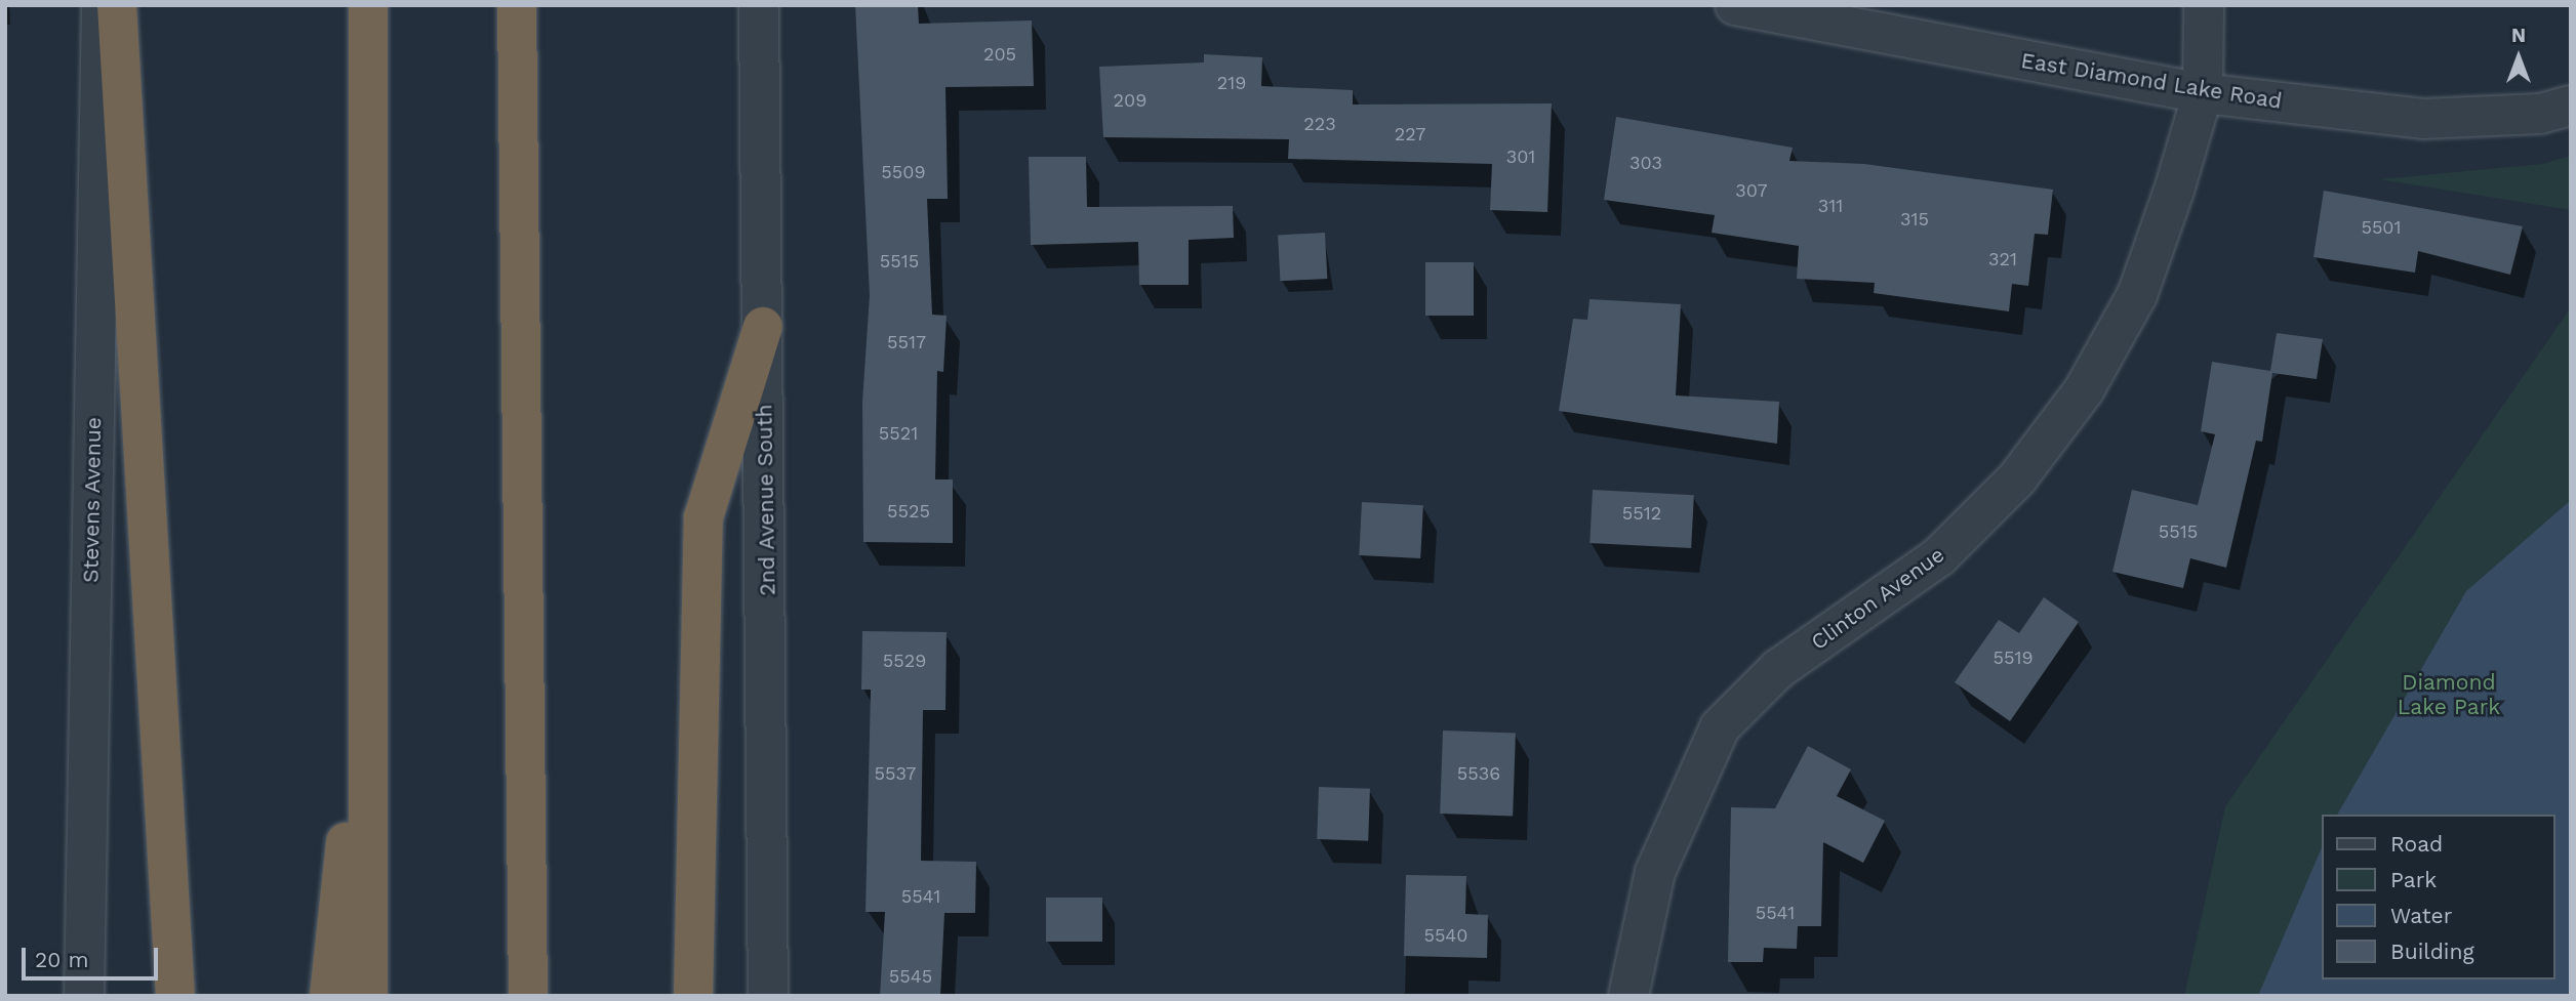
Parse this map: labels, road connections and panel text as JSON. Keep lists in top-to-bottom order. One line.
{"streets":{"street":["East Diamond Lake Road","Stevens Avenue","2nd Avenue South","Clinton Avenue"]},"crossings":[["East Diamond Lake Road","Clinton Avenue"]],"parks":["Diamond Lake Park"],"house_numbers":["205","219","209","223","227","301","303","5509","307","311","315","5501","321","5515","5517","5521","5525","5512","5515","5519","5529","5537","5536","5541","5541","5540","5545"],"legend":["Road","Park","Water","Building"],"scale_bar":"20 m","north":"top"}
